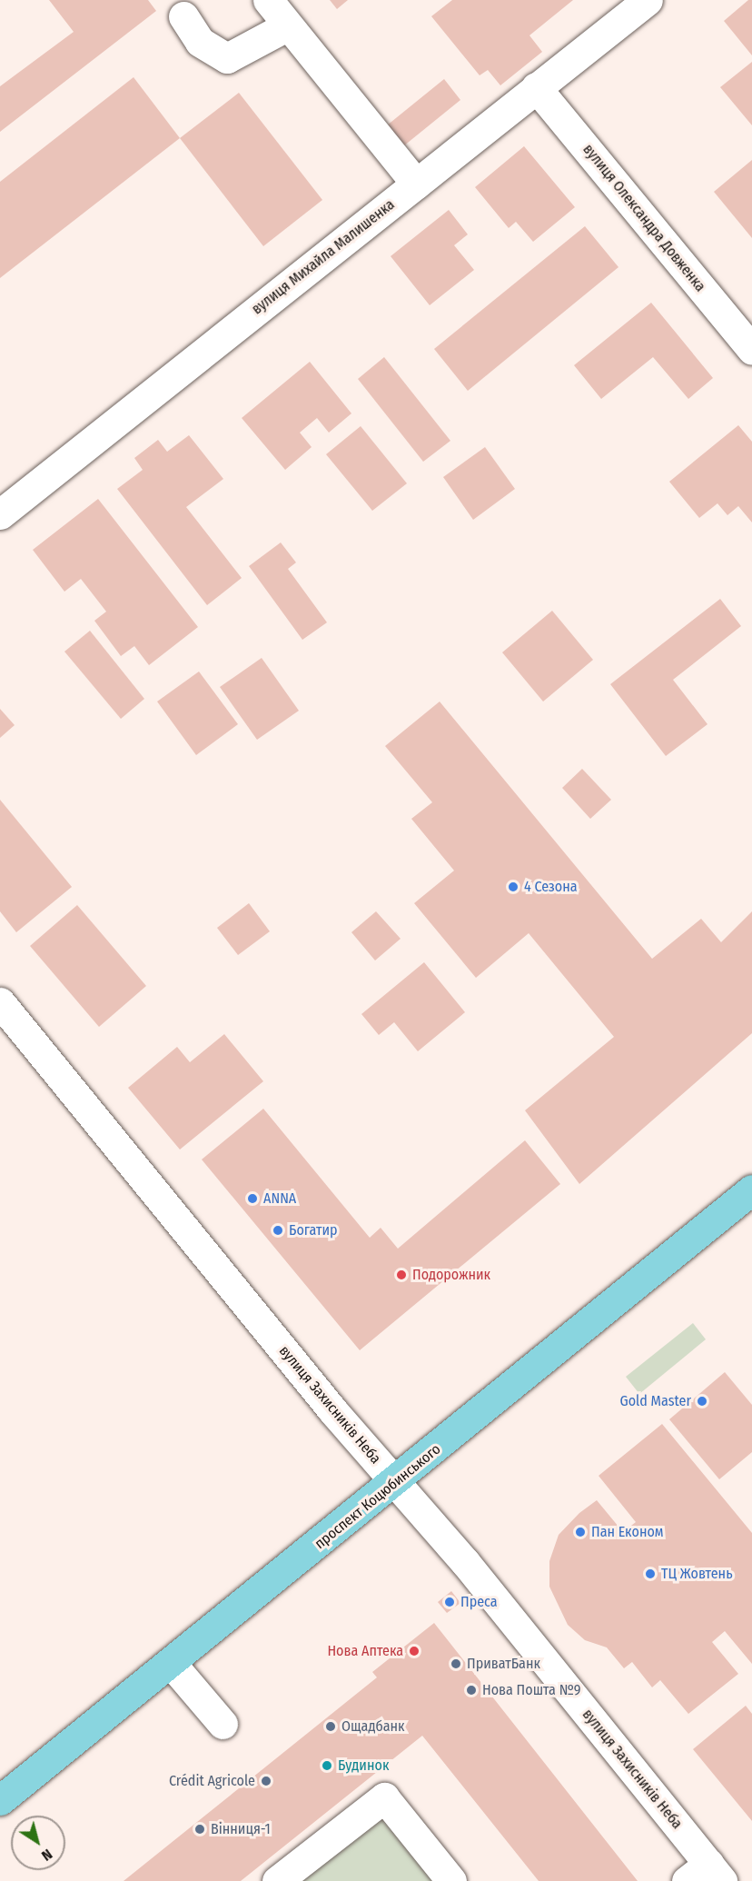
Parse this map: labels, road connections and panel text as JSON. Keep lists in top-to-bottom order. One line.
{"streets":{"main road":["проспект Коцюбинського"],"street":["вулиця Олександра Довженка","вулиця Михайла Малишенка","вулиця Захисників Неба"]},"crossings":[["вулиця Олександра Довженка","вулиця Михайла Малишенка"],["вулиця Захисників Неба","проспект Коцюбинського"]],"places":["4 Сезона","ANNA","Богатир","Подорожник","Gold Master","Пан Економ","ТЦ Жовтень","Преса","Нова Аптека","ПриватБанк","Нова Пошта №9","Ощадбанк","Будинок","Crédit Agricole","Вінниця-1"],"north":"bottom right"}
